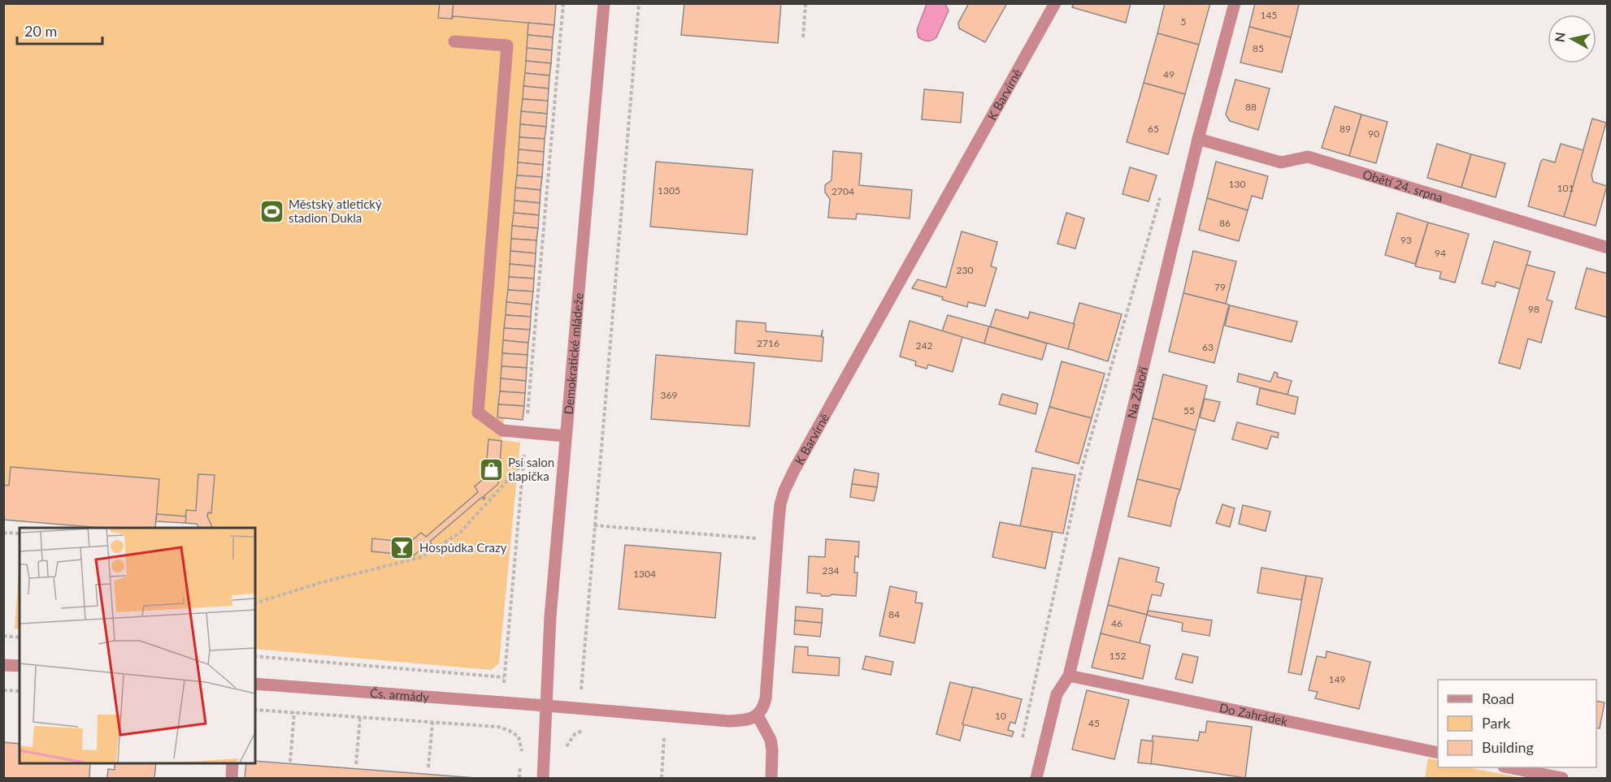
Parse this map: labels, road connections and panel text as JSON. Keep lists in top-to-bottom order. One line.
{"streets":{"street":["K Barvírně","Obětí 24. srpna","Demokratické mládeže","Na Záboří","Čs. armády","Do Zahrádek"]},"crossings":[["Obětí 24. srpna","Na Záboří"],["Demokratické mládeže","Čs. armády"],["Na Záboří","Do Zahrádek"]],"places":{"sports":["Městský atletický stadion Dukla"],"shop":["Psí salon tlapička"],"bar":["Hospůdka Crazy"]},"house_numbers":["145","5","85","49","88","65","89","90","130","101","1305","2704","86","93","94","230","79","98","2716","242","63","369","55","234","1304","84","46","152","149","10","45"],"legend":["Road","Park","Building"],"scale_bar":"20 m","north":"left"}
